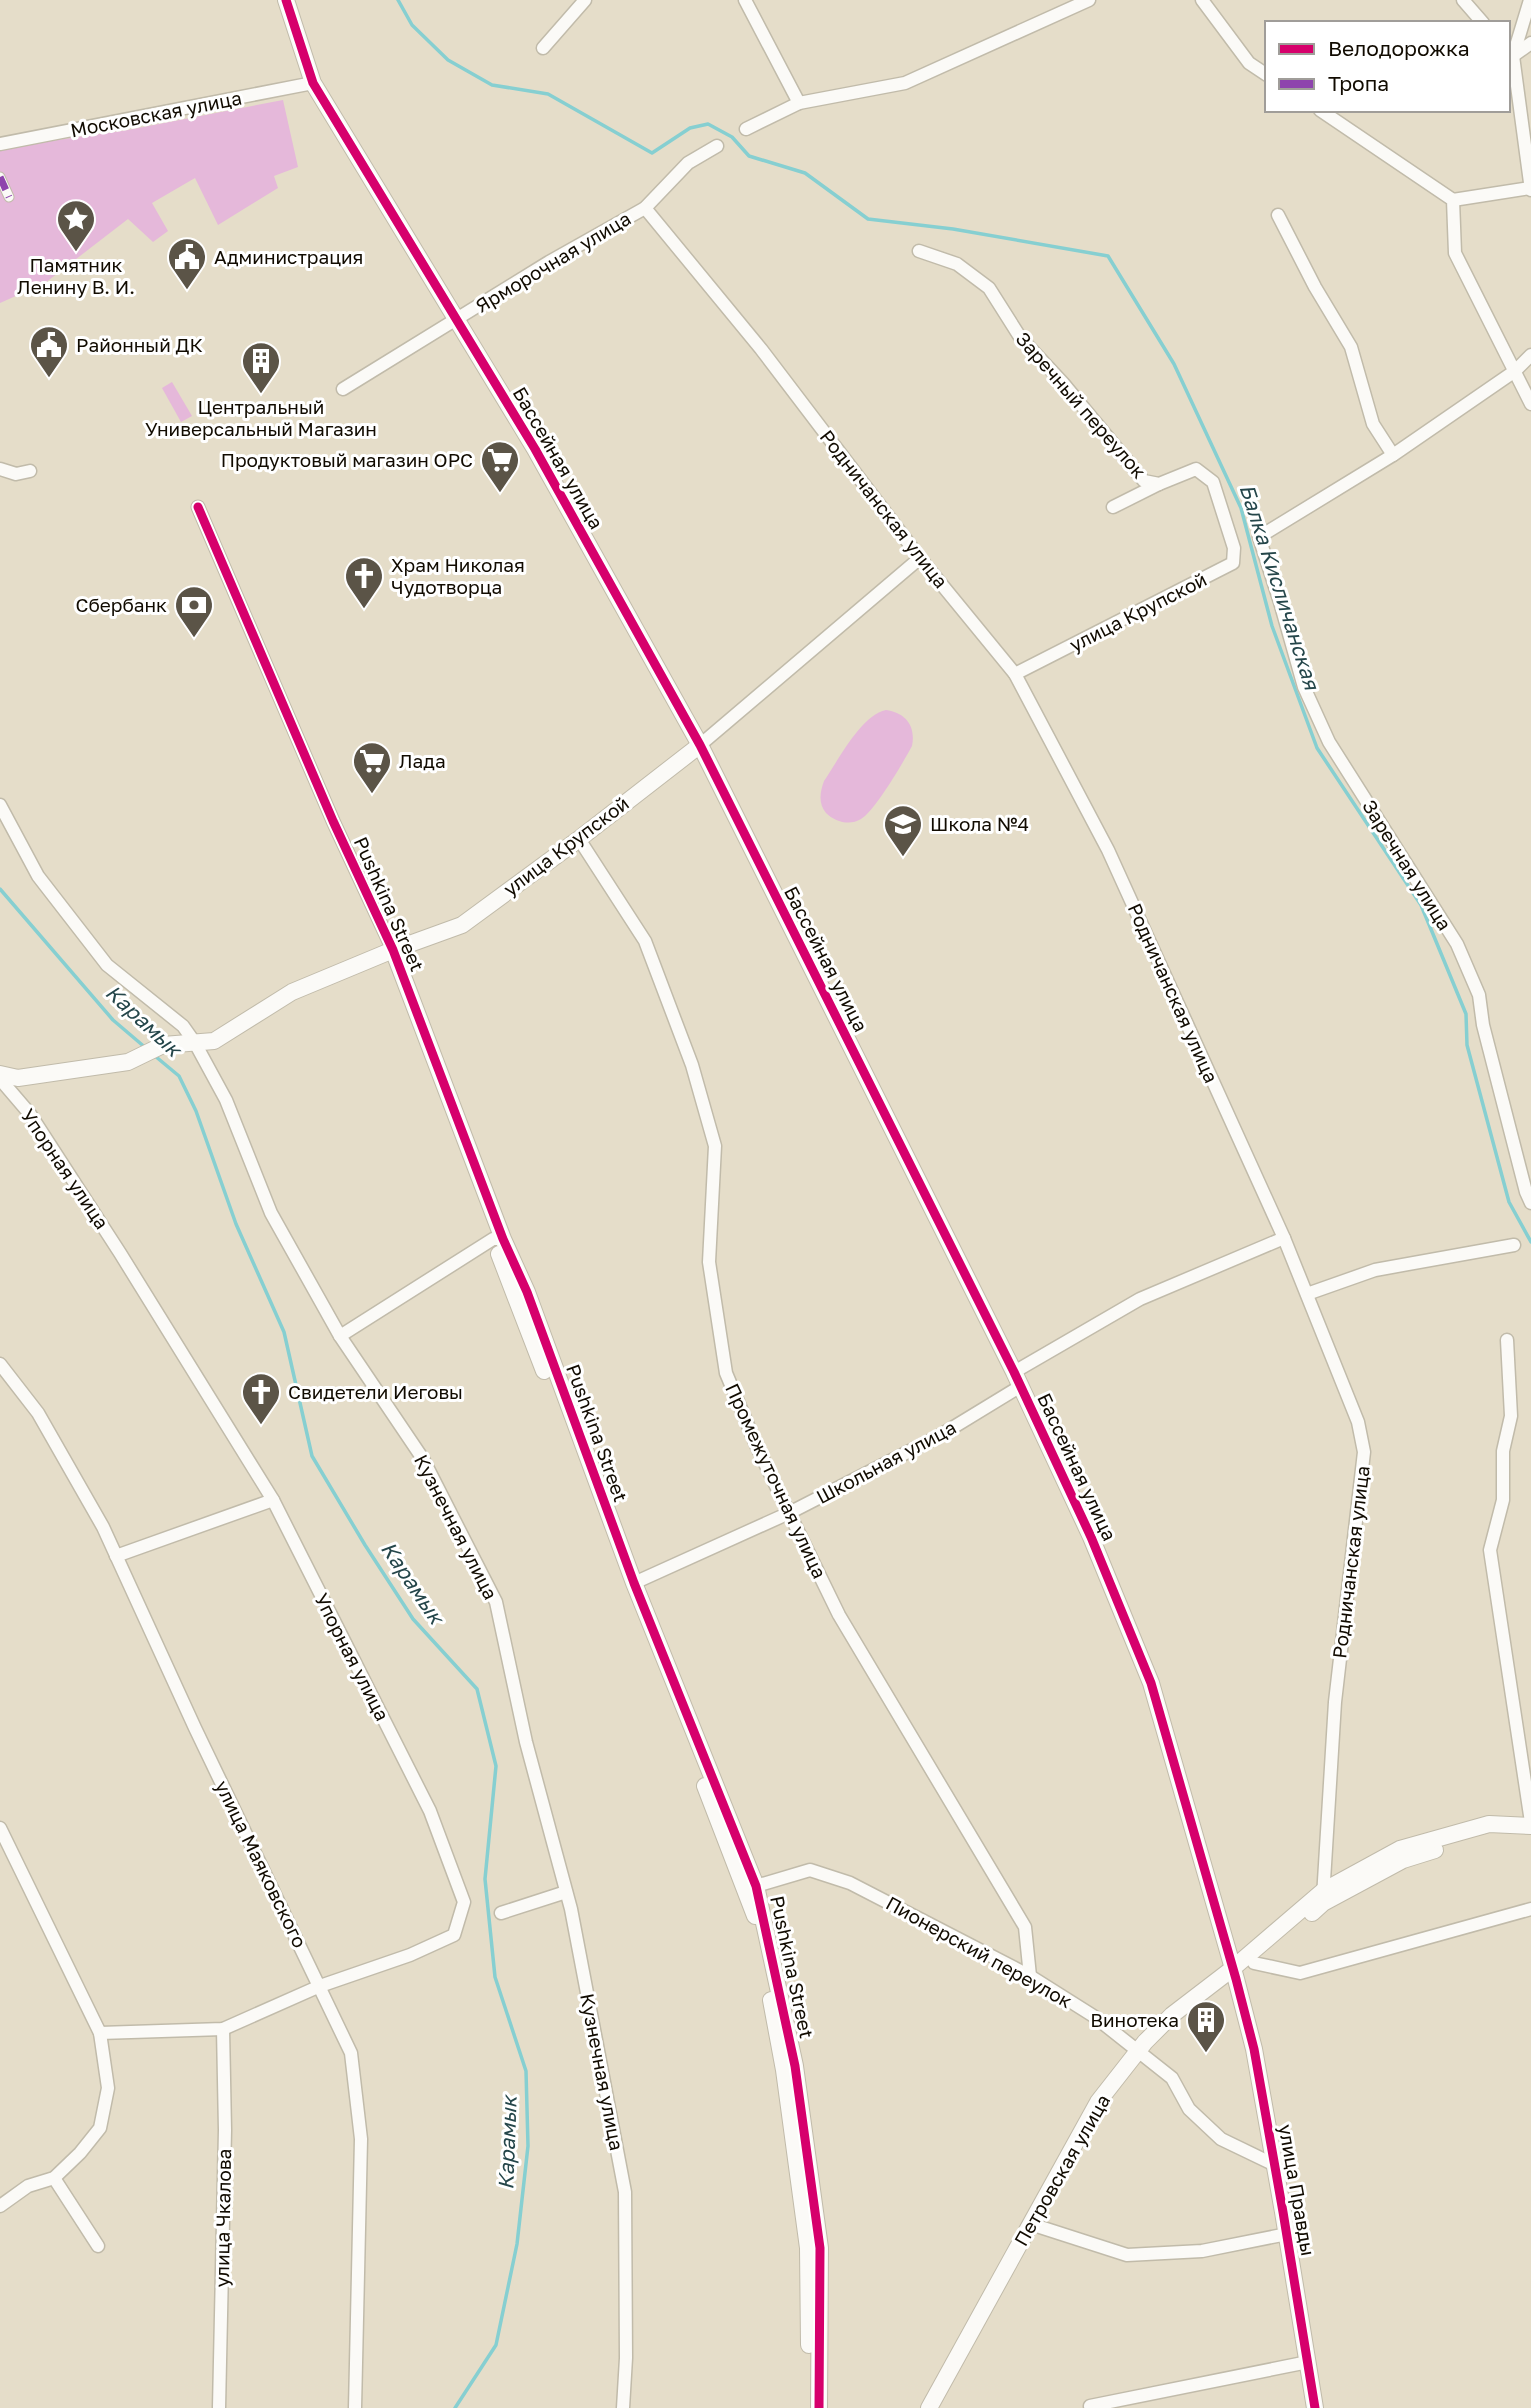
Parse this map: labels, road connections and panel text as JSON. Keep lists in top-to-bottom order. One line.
{"streets":{"street":["Московская улица","Ярморочная улица","Заречный переулок","Бассейная улица","Родничанская улица","улица Крупской","Заречная улица","Pushkina Street","Упорная улица","Школьная улица","Промежуточная улица","Кузнечная улица","улица Маяковского","Пионерский переулок","Петровская улица","улица Правды","улица Чкалова"]},"crossings":[["Московская улица","Бассейная улица"],["Ярморочная улица","Бассейная улица"],["Ярморочная улица","Родничанская улица"],["Заречный переулок","улица Крупской"],["Бассейная улица","улица Крупской"],["Бассейная улица","Школьная улица"],["Бассейная улица","улица Правды"],["Родничанская улица","улица Крупской"],["Родничанская улица","Школьная улица"],["улица Крупской","Pushkina Street"],["улица Крупской","Промежуточная улица"],["улица Крупской","Кузнечная улица"],["Pushkina Street","Школьная улица"],["Pushkina Street","Пионерский переулок"],["Упорная улица","улица Маяковского"],["Упорная улица","улица Чкалова"],["Школьная улица","Промежуточная улица"],["Промежуточная улица","Пионерский переулок"],["Пионерский переулок","Петровская улица"],["Пионерский переулок","улица Правды"]],"water":["Балка Кисличанская","Карамык"],"places":{"place":["Памятник Ленину В. И."],"public building":["Администрация","Районный ДК"],"building":["Центральный Универсальный Магазин","Винотека"],"supermarket":["Продуктовый магазин ОРС","Лада"],"church":["Храм Николая Чудотворца","Свидетели Иеговы"],"bank":["Сбербанк"],"school or university":["Школа №4"]},"legend":["Велодорожка","Тропа"]}
